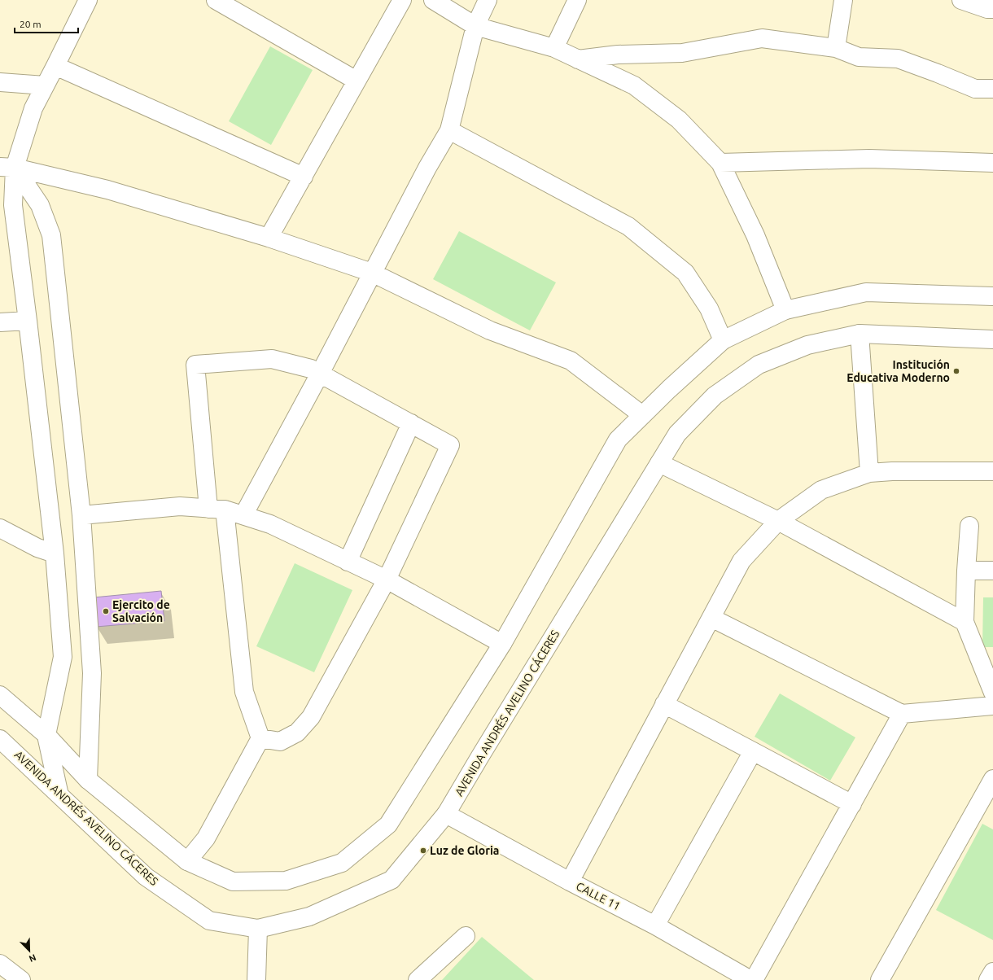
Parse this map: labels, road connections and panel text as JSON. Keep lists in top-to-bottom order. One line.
{"streets":{"street":["AVENIDA ANDRÉS AVELINO CÁCERES","CALLE 11"]},"crossings":[["AVENIDA ANDRÉS AVELINO CÁCERES","CALLE 11"]],"places":["Institución Educativa Moderno","Ejercito de Salvación","Luz de Gloria"],"scale_bar":"20 m","north":"bottom right"}
